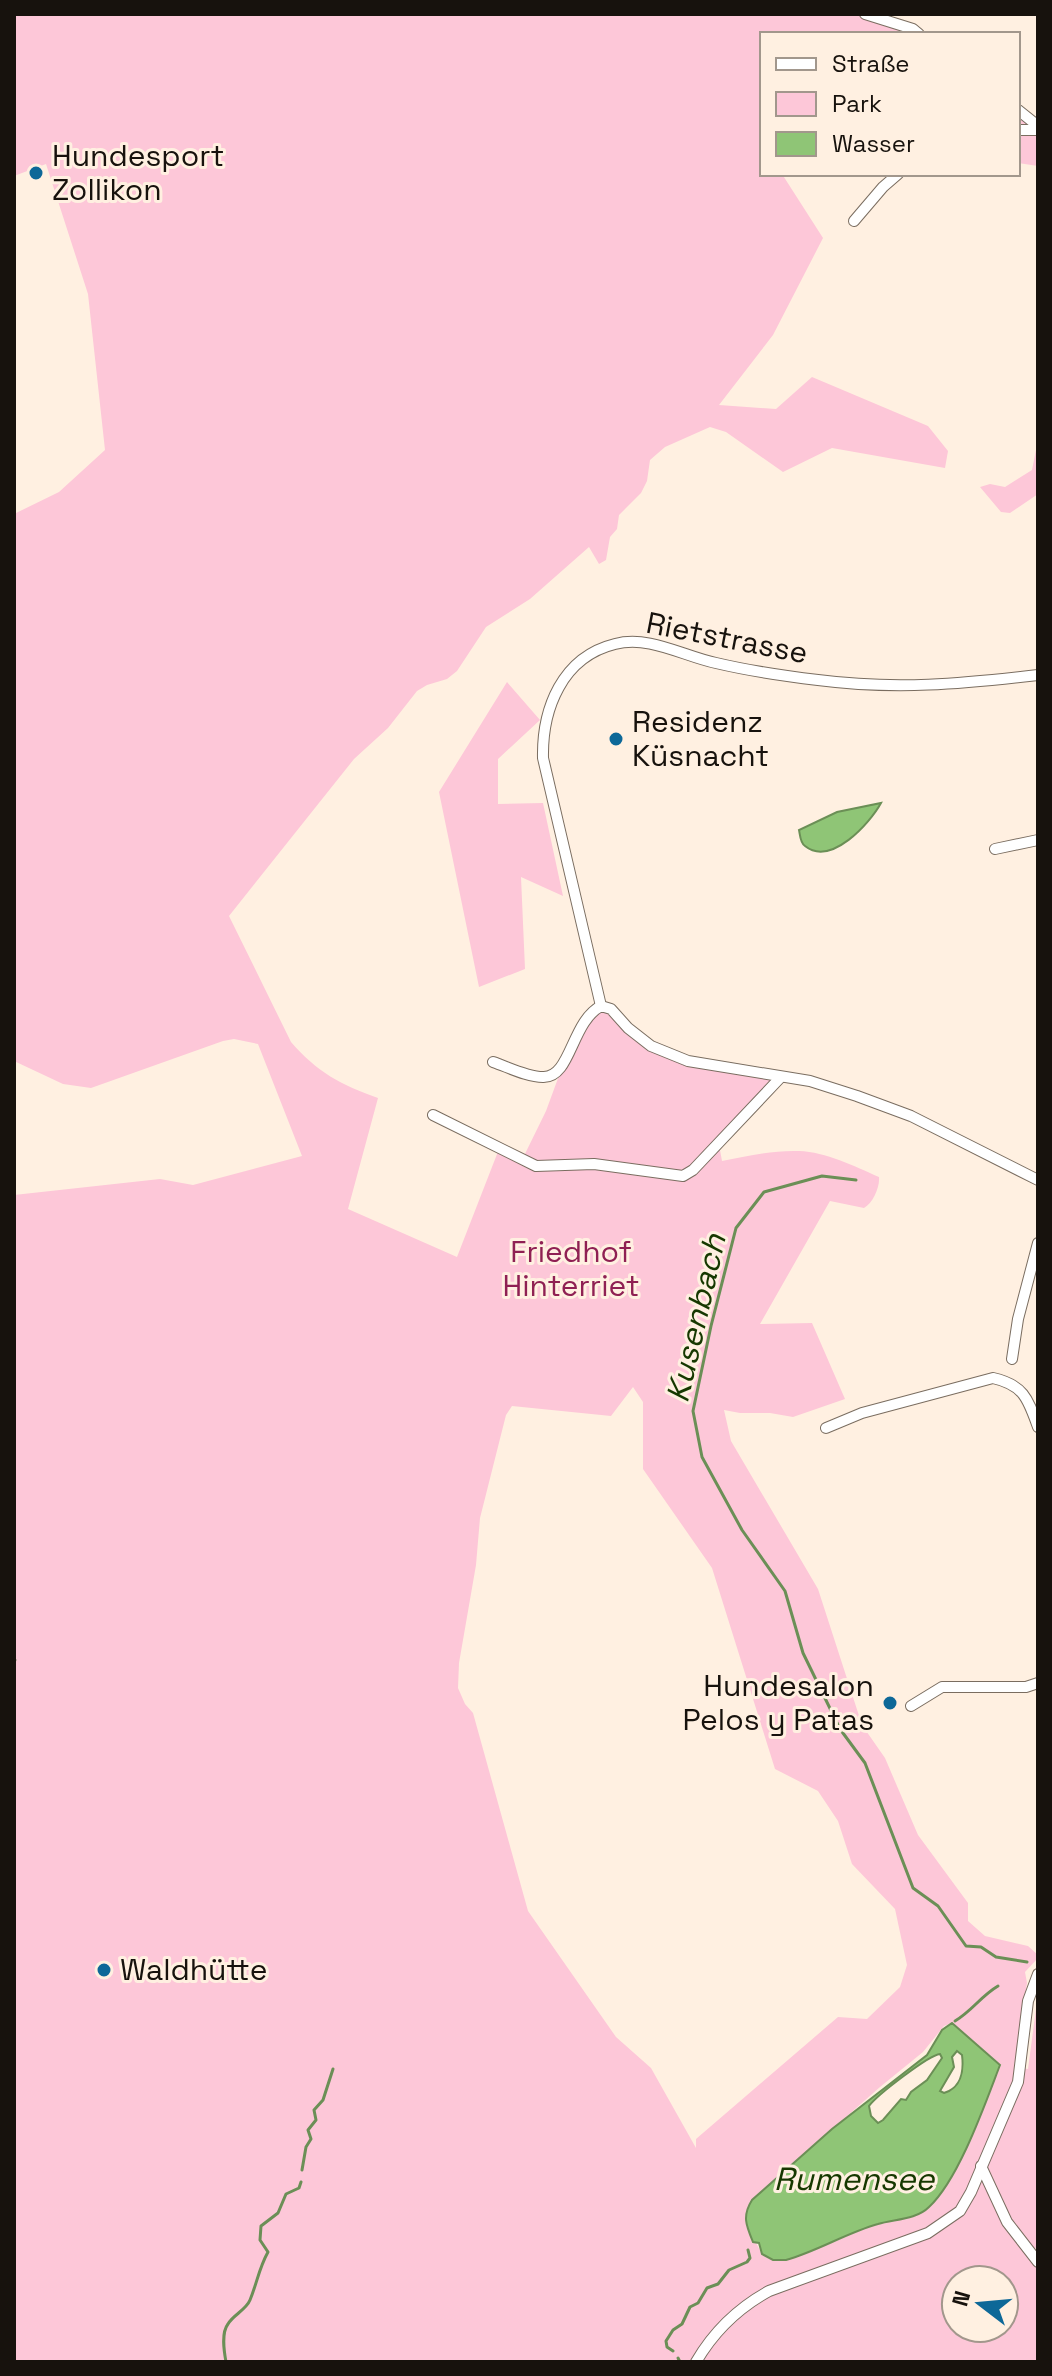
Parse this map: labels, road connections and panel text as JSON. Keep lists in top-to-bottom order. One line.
{"streets":{"street":["Rietstrasse"]},"water":["Kusenbach","Rumensee"],"parks":["Friedhof Hinterriet"],"places":["Hundesport Zollikon","Residenz Küsnacht","Hundesalon Pelos y Patas","Waldhütte"],"legend":["Straße","Park","Wasser"],"north":"left"}
